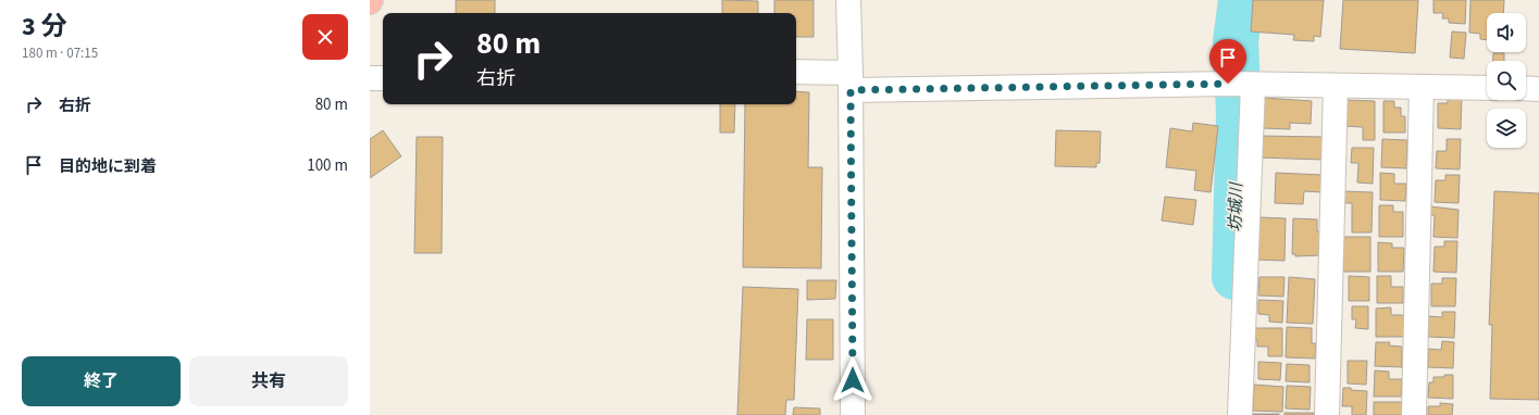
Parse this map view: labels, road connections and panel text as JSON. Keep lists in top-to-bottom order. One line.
{"water":["坊城川"],"page":{"heading":["3 分","180 m · 07:15"],"turn":["80 m","右折"],"list":[{"name":"右折","value":"80 m"},{"name":"目的地に到着","value":"100 m"}],"buttons":["終了","共有"]}}
